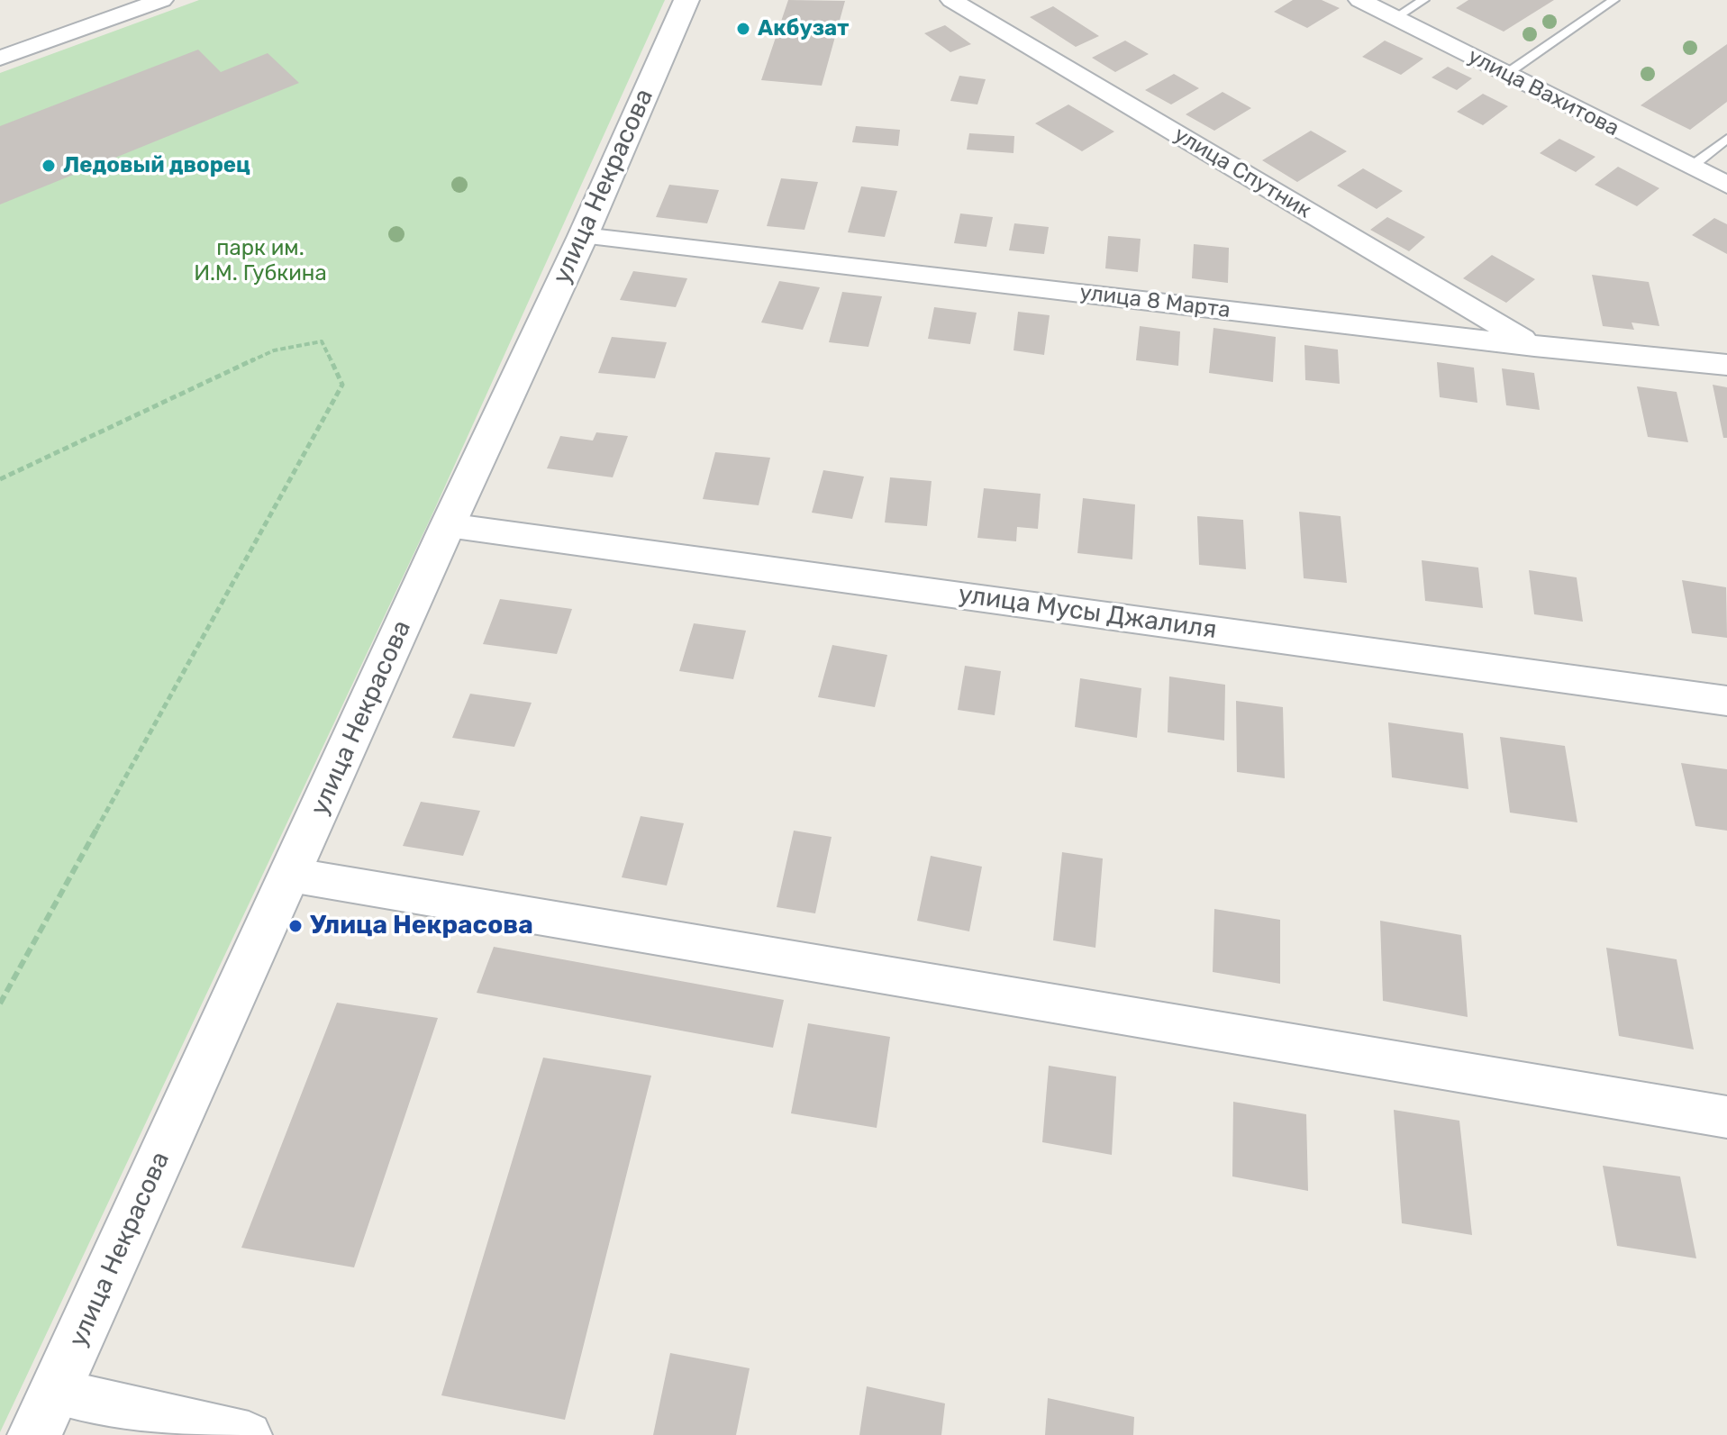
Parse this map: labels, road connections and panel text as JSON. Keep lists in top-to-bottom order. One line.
{"streets":{"street":["улица Вахитова","улица Спутник","улица Некрасова","улица 8 Марта","улица Мусы Джалиля"]},"crossings":[["улица Спутник","улица 8 Марта"],["улица Некрасова","улица 8 Марта"],["улица Некрасова","улица Мусы Джалиля"]],"parks":["парк им. И.М. Губкина"],"places":["Акбузат","Ледовый дворец","Улица Некрасова"]}
